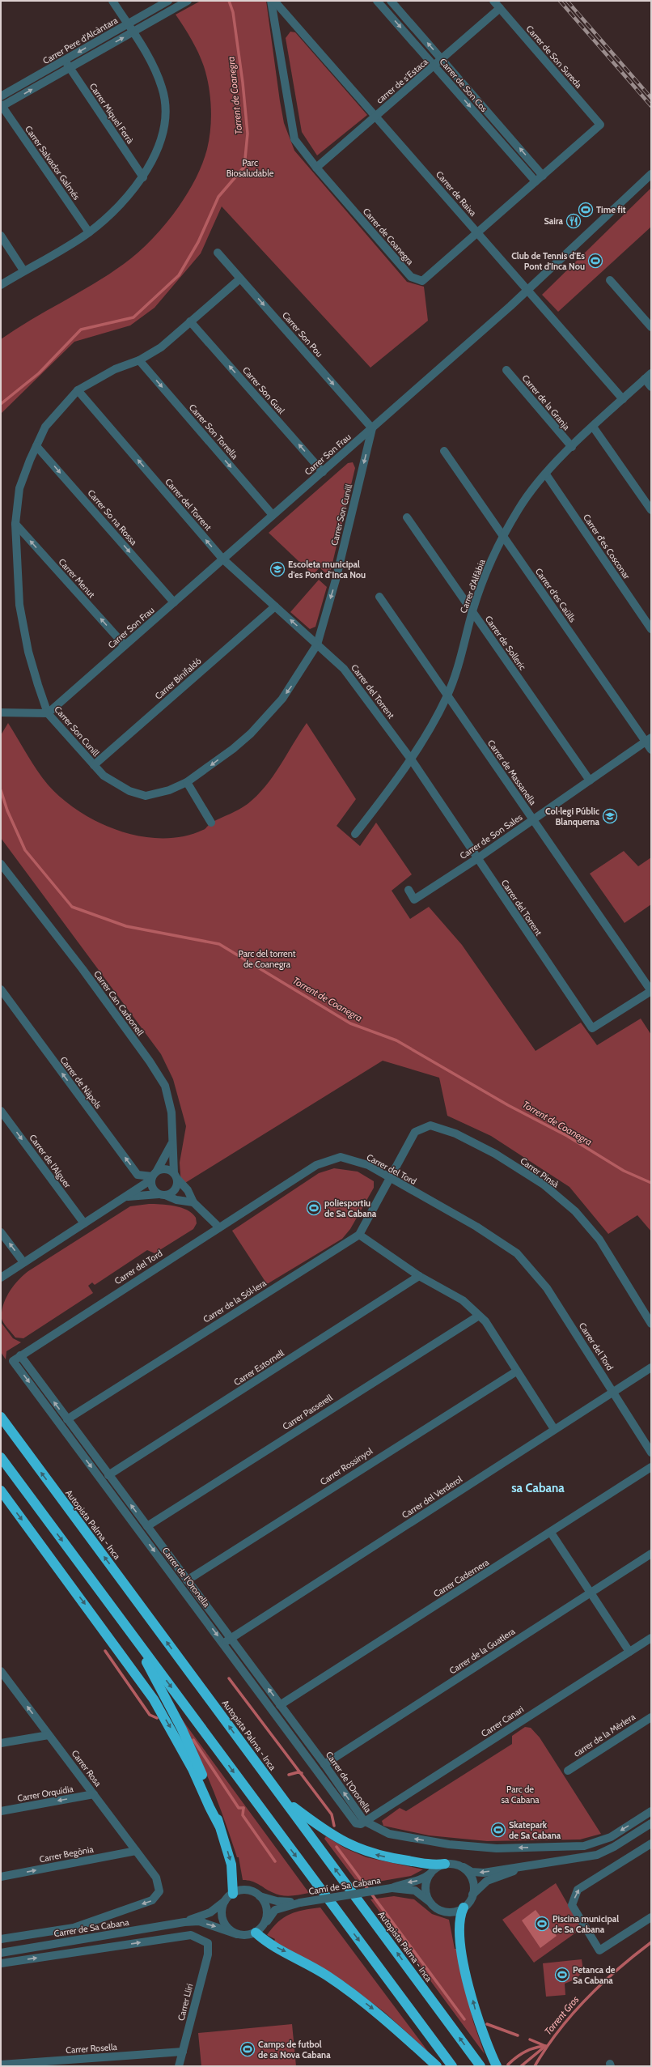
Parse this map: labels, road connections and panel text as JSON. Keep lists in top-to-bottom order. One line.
{"streets":{"highway":["Autopista Palma - Inca"],"street":["Carrer Pere d'Alcàntara","Carrer de Son Sureda","carrer de s'Estaca","Carrer de Son Cos","Carrer Miquel Ferrà","Carrer Salvador Galmés","Carrer de Raixa","Carrer de Coanegra","Carrer Son Pou","Carrer Son Gual","Carrer de la Granja","Carrer Son Torrella","Carrer Son Frau","Carrer del Torrent","Carrer Son Cunill","Carrer So na Rossa","Carrer d'es Cosconar","Carrer Menut","Carrer d'Alfàbia","Carrer d'es Caülls","Carrer de Solleric","Carrer Binifaldó","Carrer de Massanella","Carrer de Son Sales","Carrer Can Carbonell","Carrer de Nàpols","Carrer de l'Alguer","Carrer del Tord","Carrer Pinsà","Carrer de la Sól·lera","Carrer Estornell","Carrer Passerell","Carrer Rossinyol","Carrer del Verderol","Carrer de l'Oronella","Carrer Cadernera","Carrer de la Guatlera","Carrer Canari","carrer de la Mèrlera","Carrer Rosa","Carrer Orquídia","Carrer Begònia","Camí de Sa Cabana","Carrer de Sa Cabana","Carrer Lliri","Carrer Rosella"]},"crossings":[["Carrer Pere d'Alcàntara","Carrer Miquel Ferrà"],["Carrer de Son Sureda","carrer de s'Estaca"],["Carrer de Son Sureda","Carrer de Coanegra"],["carrer de s'Estaca","Carrer de Son Cos"],["carrer de s'Estaca","Carrer de Raixa"],["carrer de s'Estaca","Carrer de Coanegra"],["Carrer de Son Cos","Carrer de Coanegra"],["Carrer de Raixa","Carrer de Coanegra"],["Carrer de Raixa","Carrer Son Frau"],["Carrer de Raixa","Carrer d'Alfàbia"],["Carrer Son Pou","Carrer Son Frau"],["Carrer Son Pou","Carrer Son Cunill"],["Carrer Son Gual","Carrer Son Frau"],["Carrer Son Gual","Carrer Son Cunill"],["Carrer de la Granja","Carrer d'Alfàbia"],["Carrer Son Torrella","Carrer Son Frau"],["Carrer Son Torrella","Carrer Son Cunill"],["Carrer Son Frau","Carrer del Torrent"],["Carrer Son Frau","Carrer Son Cunill"],["Carrer Son Frau","Carrer So na Rossa"],["Carrer Son Frau","Carrer Menut"],["Carrer del Torrent","Carrer Son Cunill"],["Carrer del Torrent","Carrer d'Alfàbia"],["Carrer del Torrent","Carrer Binifaldó"],["Carrer del Torrent","Carrer de Massanella"],["Carrer del Torrent","Carrer de Son Sales"],["Carrer Son Cunill","Carrer So na Rossa"],["Carrer Son Cunill","Carrer Menut"],["Carrer Son Cunill","Carrer Binifaldó"],["Carrer d'es Cosconar","Carrer d'Alfàbia"],["Carrer d'Alfàbia","Carrer d'es Caülls"],["Carrer d'Alfàbia","Carrer de Solleric"],["Carrer d'Alfàbia","Carrer de Massanella"],["Carrer d'es Caülls","Carrer de Son Sales"],["Carrer de Solleric","Carrer de Son Sales"],["Carrer de Massanella","Carrer de Son Sales"],["Carrer Can Carbonell","Carrer de Nàpols"],["Carrer del Tord","Carrer Pinsà"],["Carrer del Tord","Carrer de la Sól·lera"],["Carrer del Tord","Carrer del Verderol"],["Carrer del Tord","Carrer de l'Oronella"],["Carrer Pinsà","Carrer de la Sól·lera"],["Carrer de la Sól·lera","Carrer de l'Oronella"],["Carrer Estornell","Carrer de l'Oronella"],["Carrer Passerell","Carrer de l'Oronella"],["Carrer Rossinyol","Carrer de l'Oronella"],["Carrer del Verderol","Carrer de l'Oronella"],["Carrer de l'Oronella","Carrer Cadernera"],["Carrer de l'Oronella","Carrer de la Guatlera"],["Carrer de l'Oronella","Carrer Canari"],["Carrer Rosa","Carrer Orquídia"],["Carrer Rosa","Carrer Begònia"],["Camí de Sa Cabana","Carrer de Sa Cabana"],["Carrer Lliri","Carrer Rosella"]],"one_way":["Carrer Son Pou","Carrer Son Gual","Carrer Son Torrella","Carrer Son Cunill","Carrer So na Rossa","Carrer Menut","Carrer de Nàpols","Carrer de l'Alguer","Carrer Begònia"],"districts":["sa Cabana"],"water":["Torrent de Coanegra","Torrent Gros"],"parks":["Parc Biosaludable","Parc del torrent de Coanegra","Parc de sa Cabana"],"places":{"sports":["Time fit","Club de Tennis d'Es Pont d'Inca Nou","poliesportiu de Sa Cabana","Skatepark de Sa Cabana","Piscina municipal de Sa Cabana","Petanca de Sa Cabana","Camps de futbol de sa Nova Cabana"],"restaurant":["Saira"],"school or university":["Escoleta municipal d'es Pont d'Inca Nou","Col·legi Públic Blanquerna"]}}
